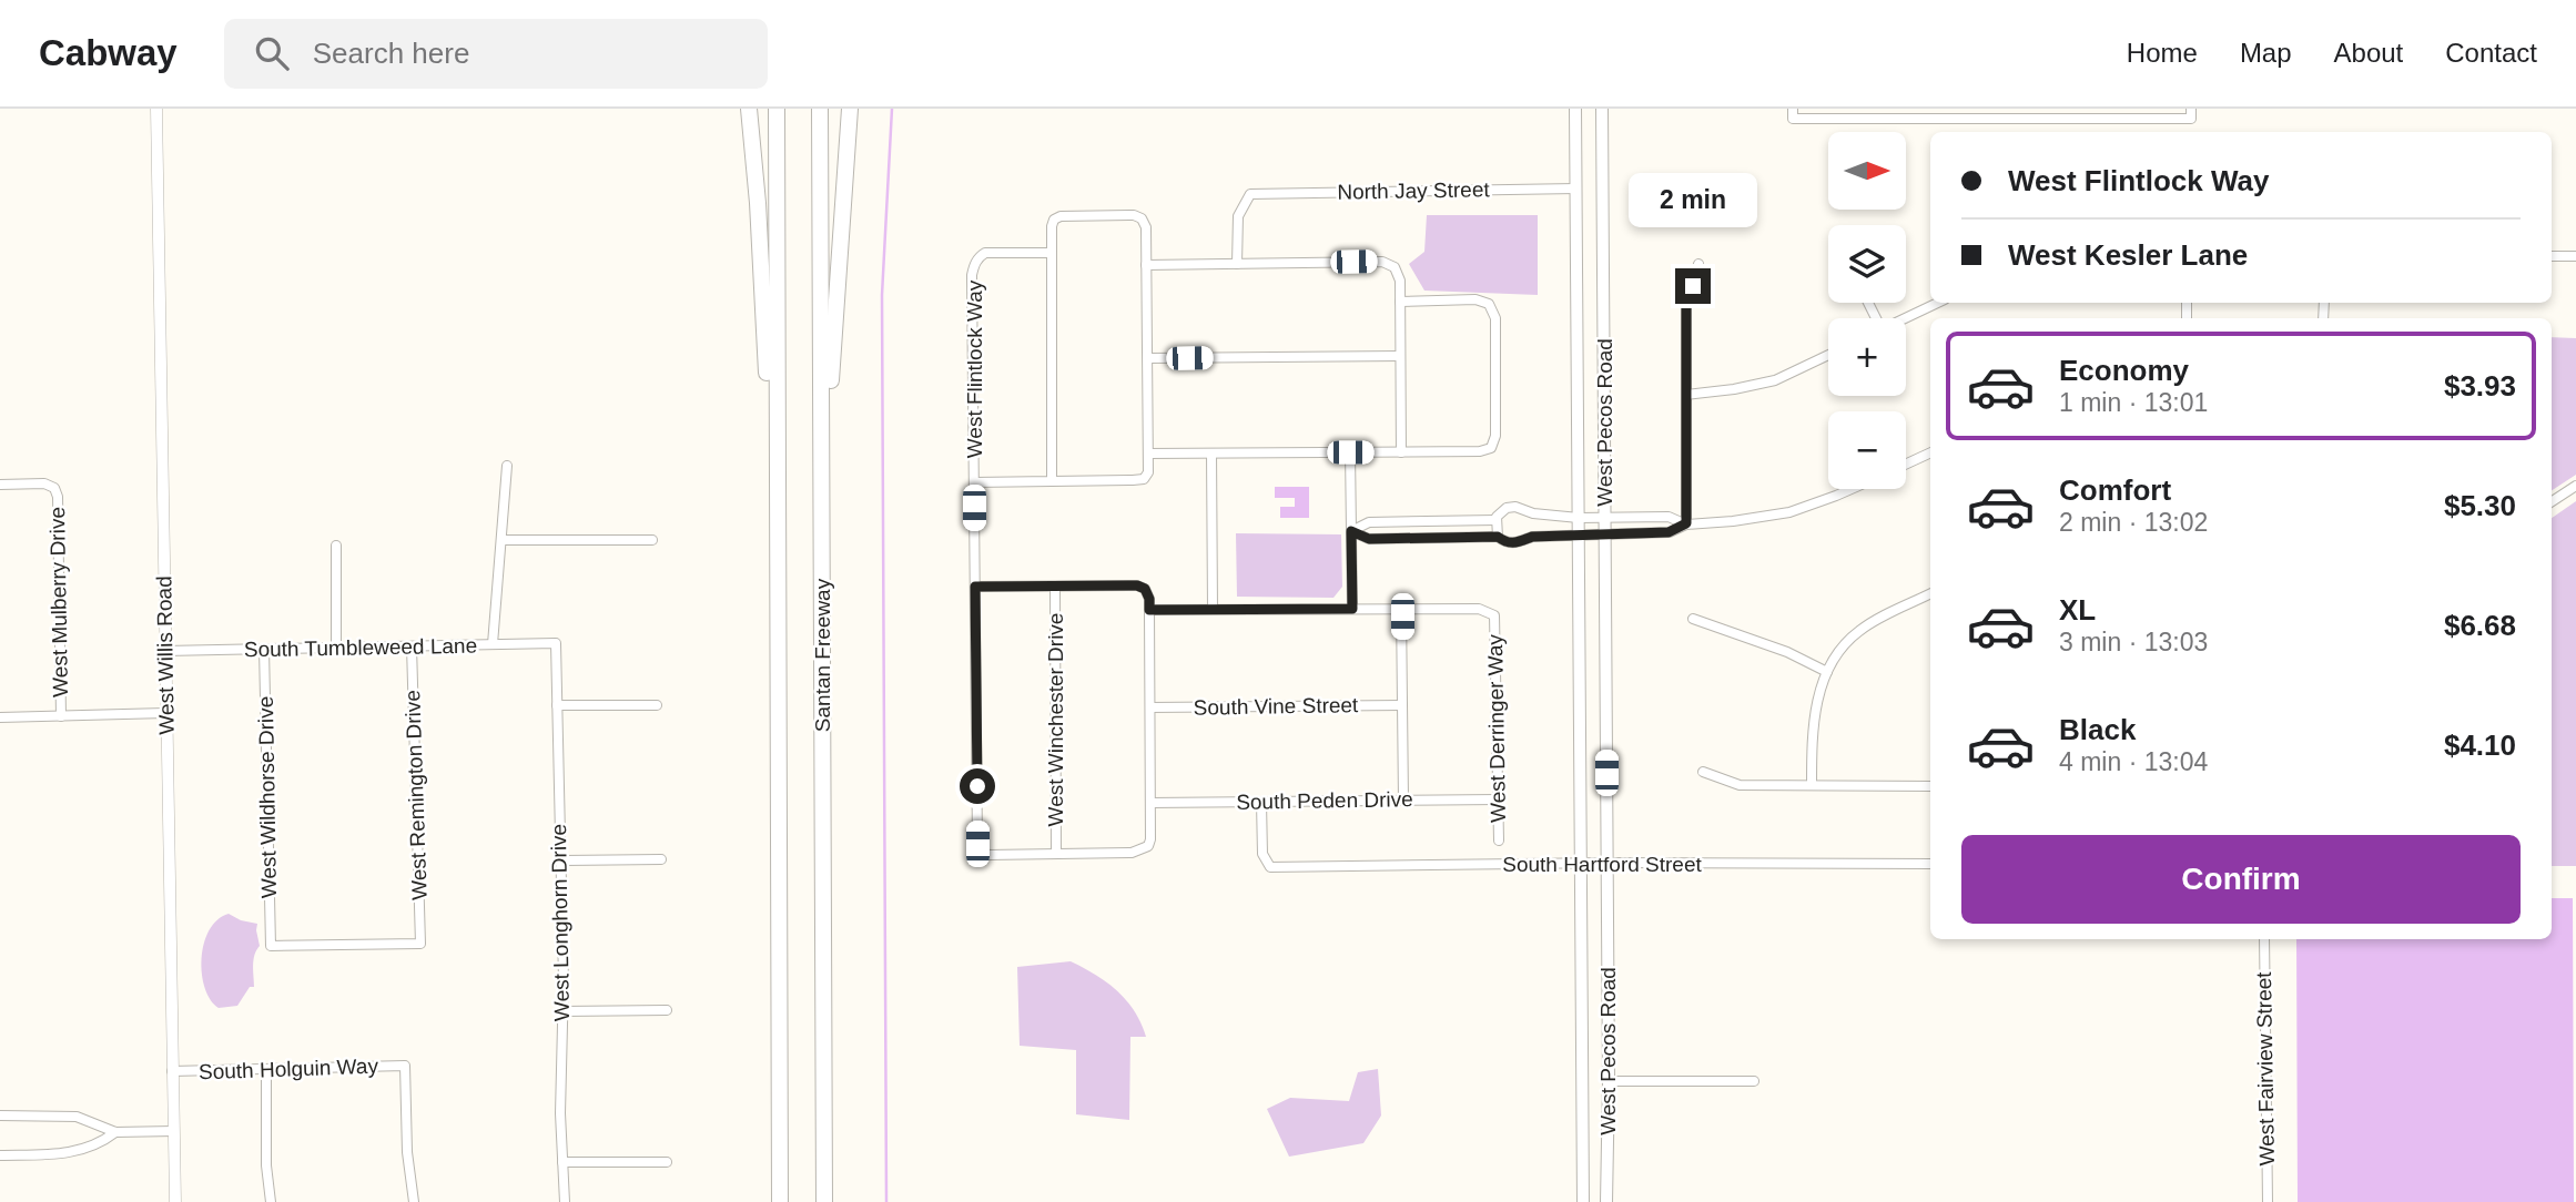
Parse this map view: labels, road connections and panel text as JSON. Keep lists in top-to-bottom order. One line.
{"streets":{"highway":["Santan Freeway"],"main road":["West Pecos Road"],"street":["North Jay Street","West Flintlock Way","West Mulberry Drive","South Tumbleweed Lane","West Willis Road","South Vine Street","West Winchester Drive","West Derringer Way","West Remington Drive","West Wildhorse Drive","South Peden Drive","South Hartford Street","West Longhorn Drive","South Holguin Way","West Fairview Street"]},"crossings":[["North Jay Street","West Pecos Road"],["West Flintlock Way","West Winchester Drive"],["West Pecos Road","South Hartford Street"],["South Tumbleweed Lane","West Willis Road"],["South Tumbleweed Lane","West Remington Drive"],["South Tumbleweed Lane","West Wildhorse Drive"],["South Tumbleweed Lane","West Longhorn Drive"],["West Willis Road","South Holguin Way"],["West Derringer Way","South Peden Drive"],["West Remington Drive","West Wildhorse Drive"],["South Peden Drive","South Hartford Street"]],"north":"right","page":{"header":"Cabway","search":"Search here","nav":["Home","Map","About","Contact"],"map_buttons":["+","−"],"banner":["West Flintlock Way","West Kesler Lane"],"bubble":"2 min","list":[{"name":"Economy","note":"1 min · 13:01","value":"$3.93"},{"name":"Comfort","note":"2 min · 13:02","value":"$5.30"},{"name":"XL","note":"3 min · 13:03","value":"$6.68"},{"name":"Black","note":"4 min · 13:04","value":"$4.10"}],"buttons":"Confirm"}}
